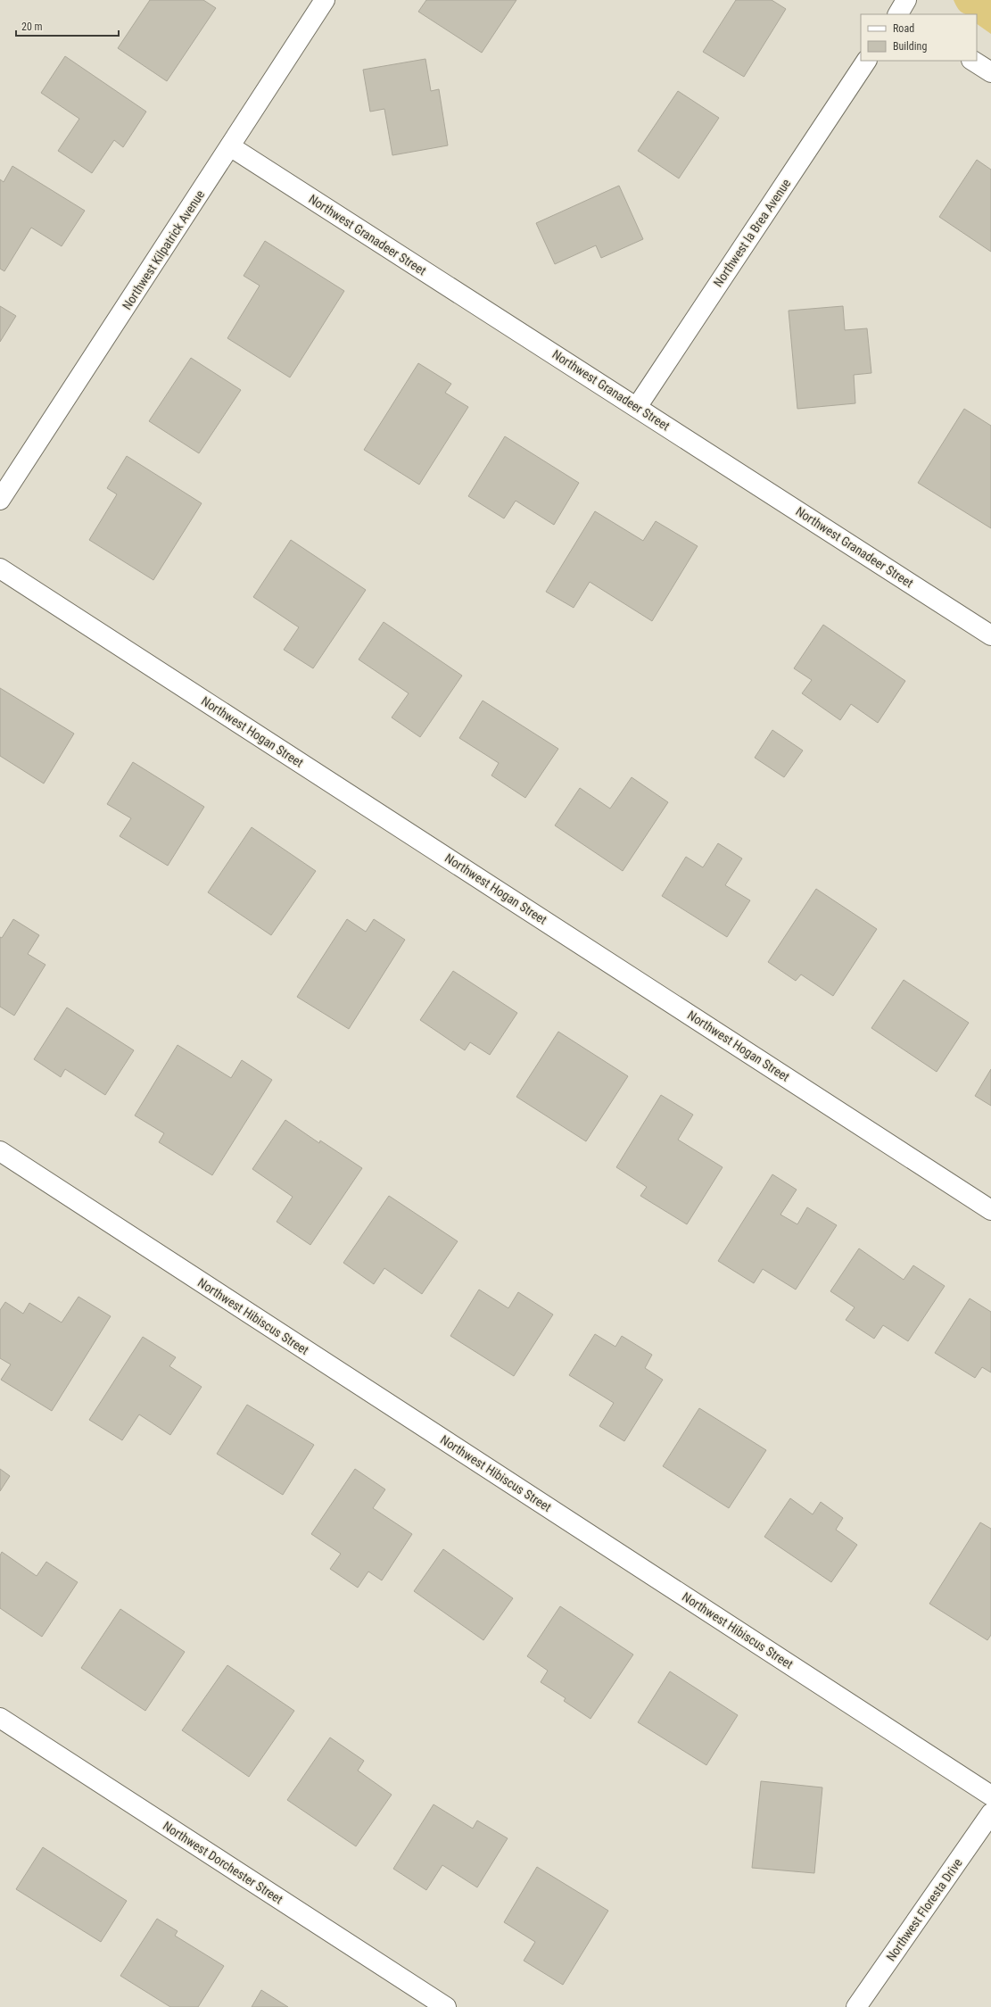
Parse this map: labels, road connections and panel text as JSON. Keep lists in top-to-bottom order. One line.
{"streets":{"street":["Northwest la Brea Avenue","Northwest Granadeer Street","Northwest Kilpatrick Avenue","Northwest Hogan Street","Northwest Hibiscus Street","Northwest Dorchester Street","Northwest Floresta Drive"]},"crossings":[["Northwest la Brea Avenue","Northwest Granadeer Street"],["Northwest Granadeer Street","Northwest Kilpatrick Avenue"]],"legend":["Road","Building"],"scale_bar":"20 m"}
